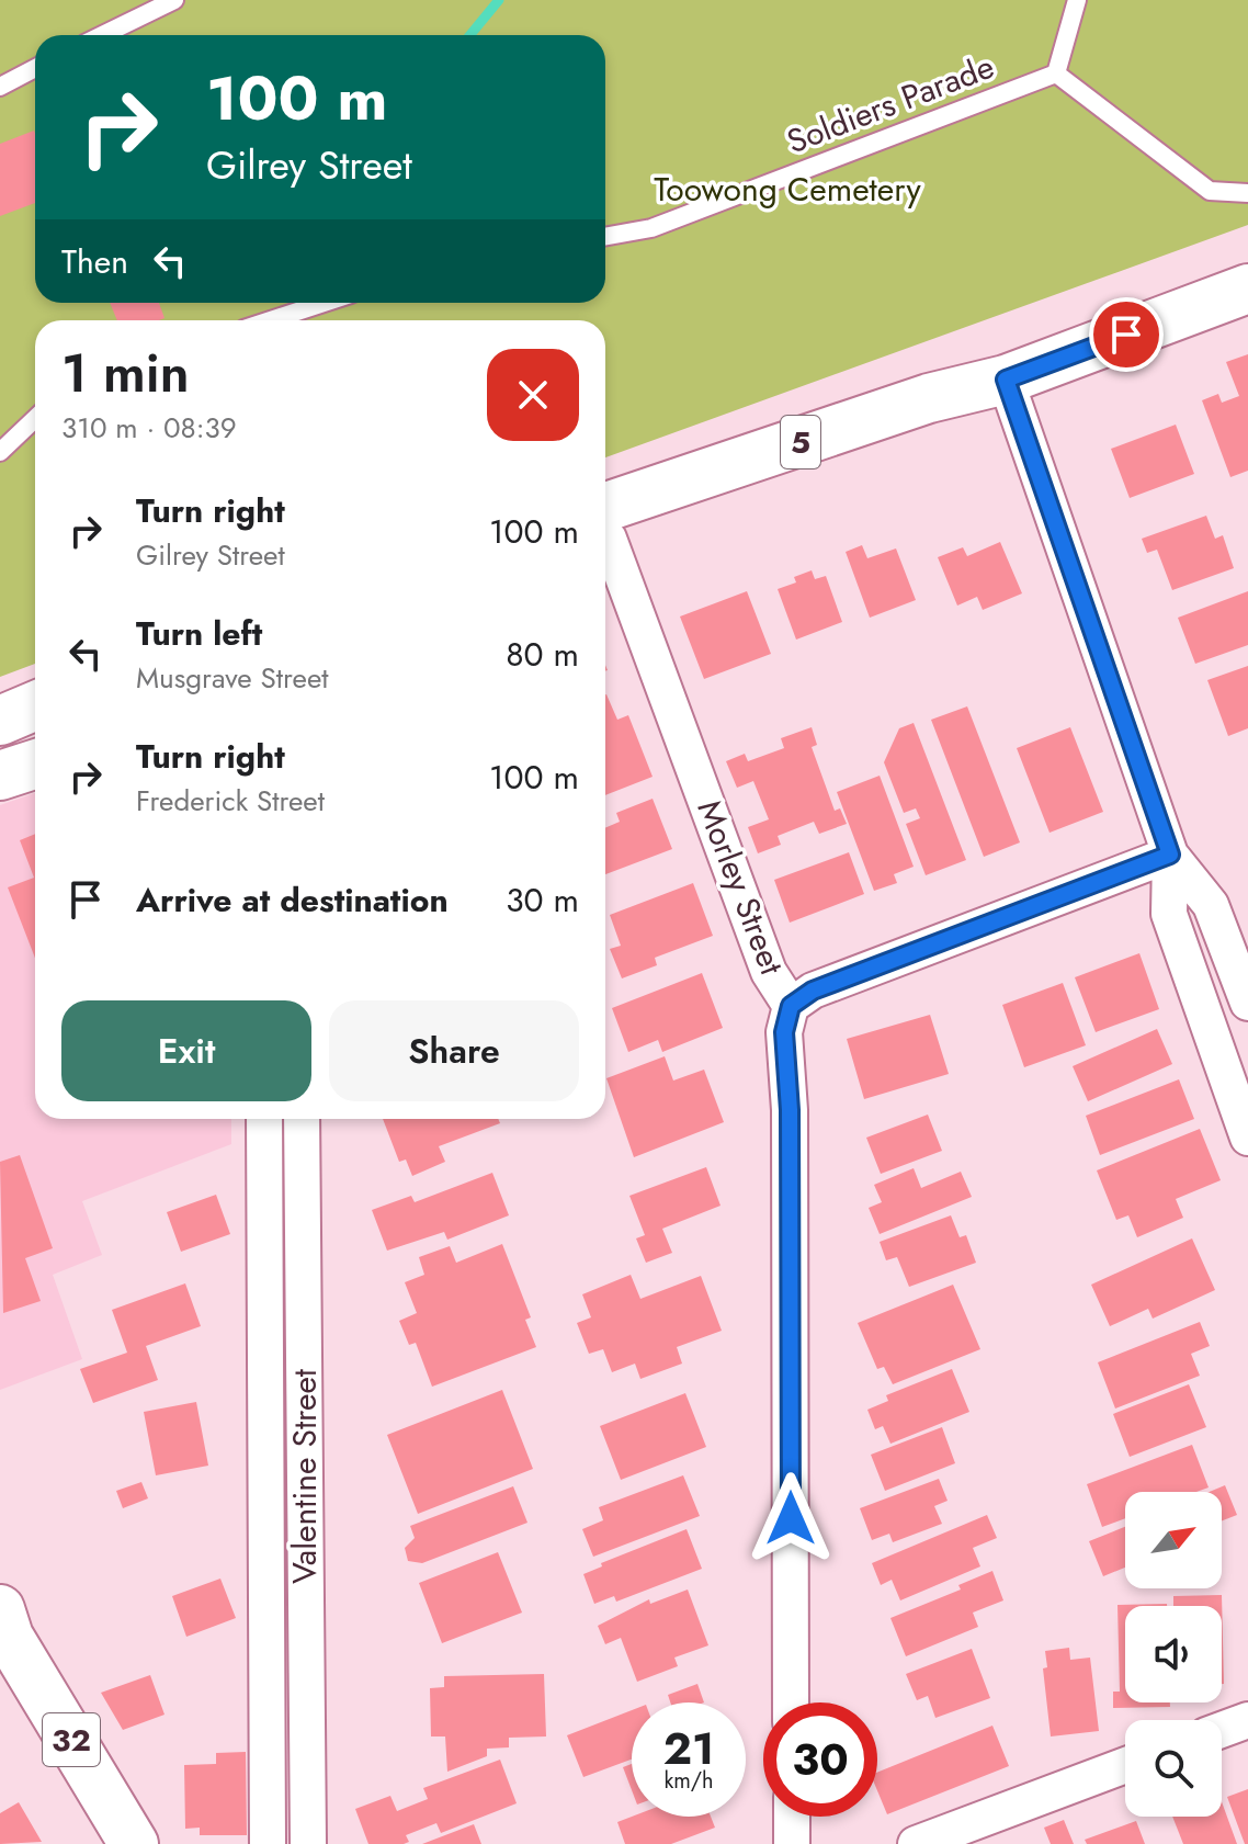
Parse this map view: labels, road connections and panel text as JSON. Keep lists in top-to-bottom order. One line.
{"streets":{"main road":["5","32"],"street":["Morley Street","Valentine Street"],"lane":["Soldiers Parade"]},"parks":["Toowong Cemetery"],"north":"top right","page":{"turn":["100 m","Gilrey Street"],"then":"Then","heading":["1 min","310 m · 08:39"],"list":[{"name":"Turn right","note":"Gilrey Street","value":"100 m"},{"name":"Turn left","note":"Musgrave Street","value":"80 m"},{"name":"Turn right","note":"Frederick Street","value":"100 m"},{"name":"Arrive at destination","value":"30 m"}],"buttons":["Exit","Share"],"speed":"21 km/h","limit":"30"}}
